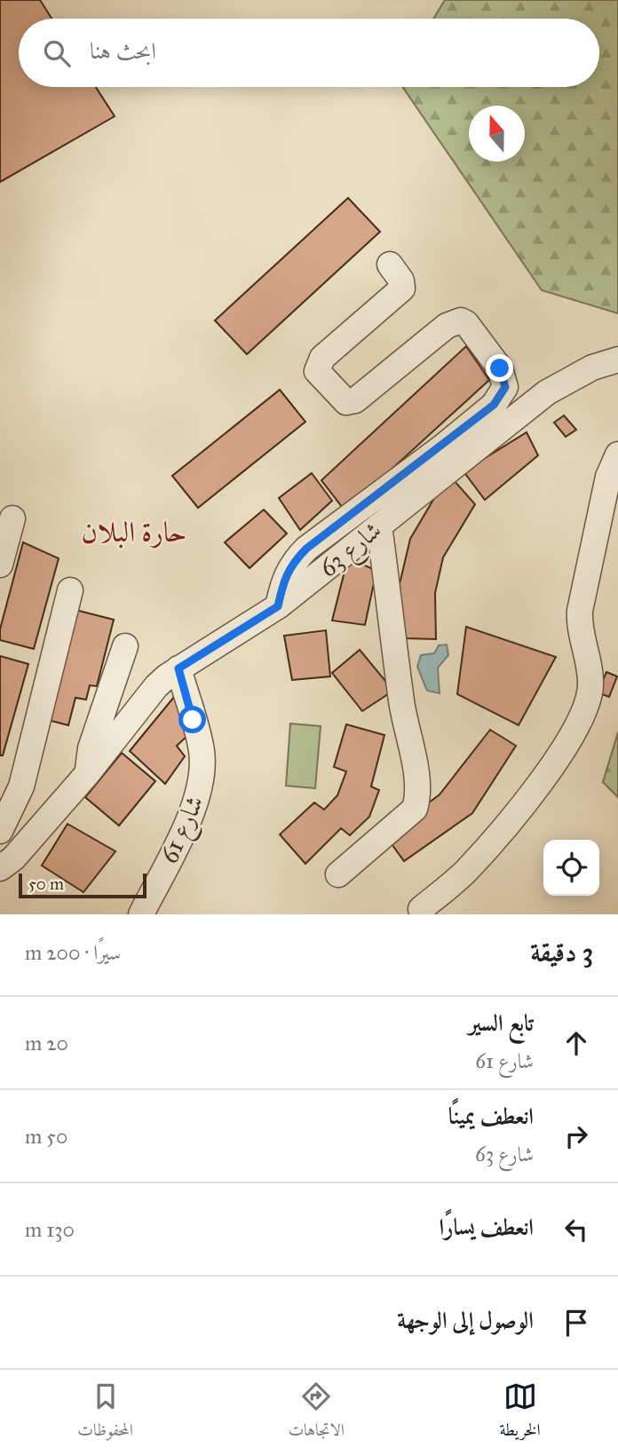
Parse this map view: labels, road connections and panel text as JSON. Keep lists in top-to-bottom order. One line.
{"streets":{"street":["شارع 63","شارع 61"]},"crossings":[["شارع 63","شارع 61"]],"districts":["حارة البلان"],"scale_bar":"50 m","north":"top","page":{"search":"ابحث هنا","scale":"50 m","heading":["3 دقيقة","سيرًا · 200 m"],"list":[["تابع السير","شارع 61","20 m"],["انعطف يمينًا","شارع 63","50 m"],["انعطف يسارًا","130 m"],"الوصول إلى الوجهة"],"nav":["الخريطة","الاتجاهات","المحفوظات"]}}
